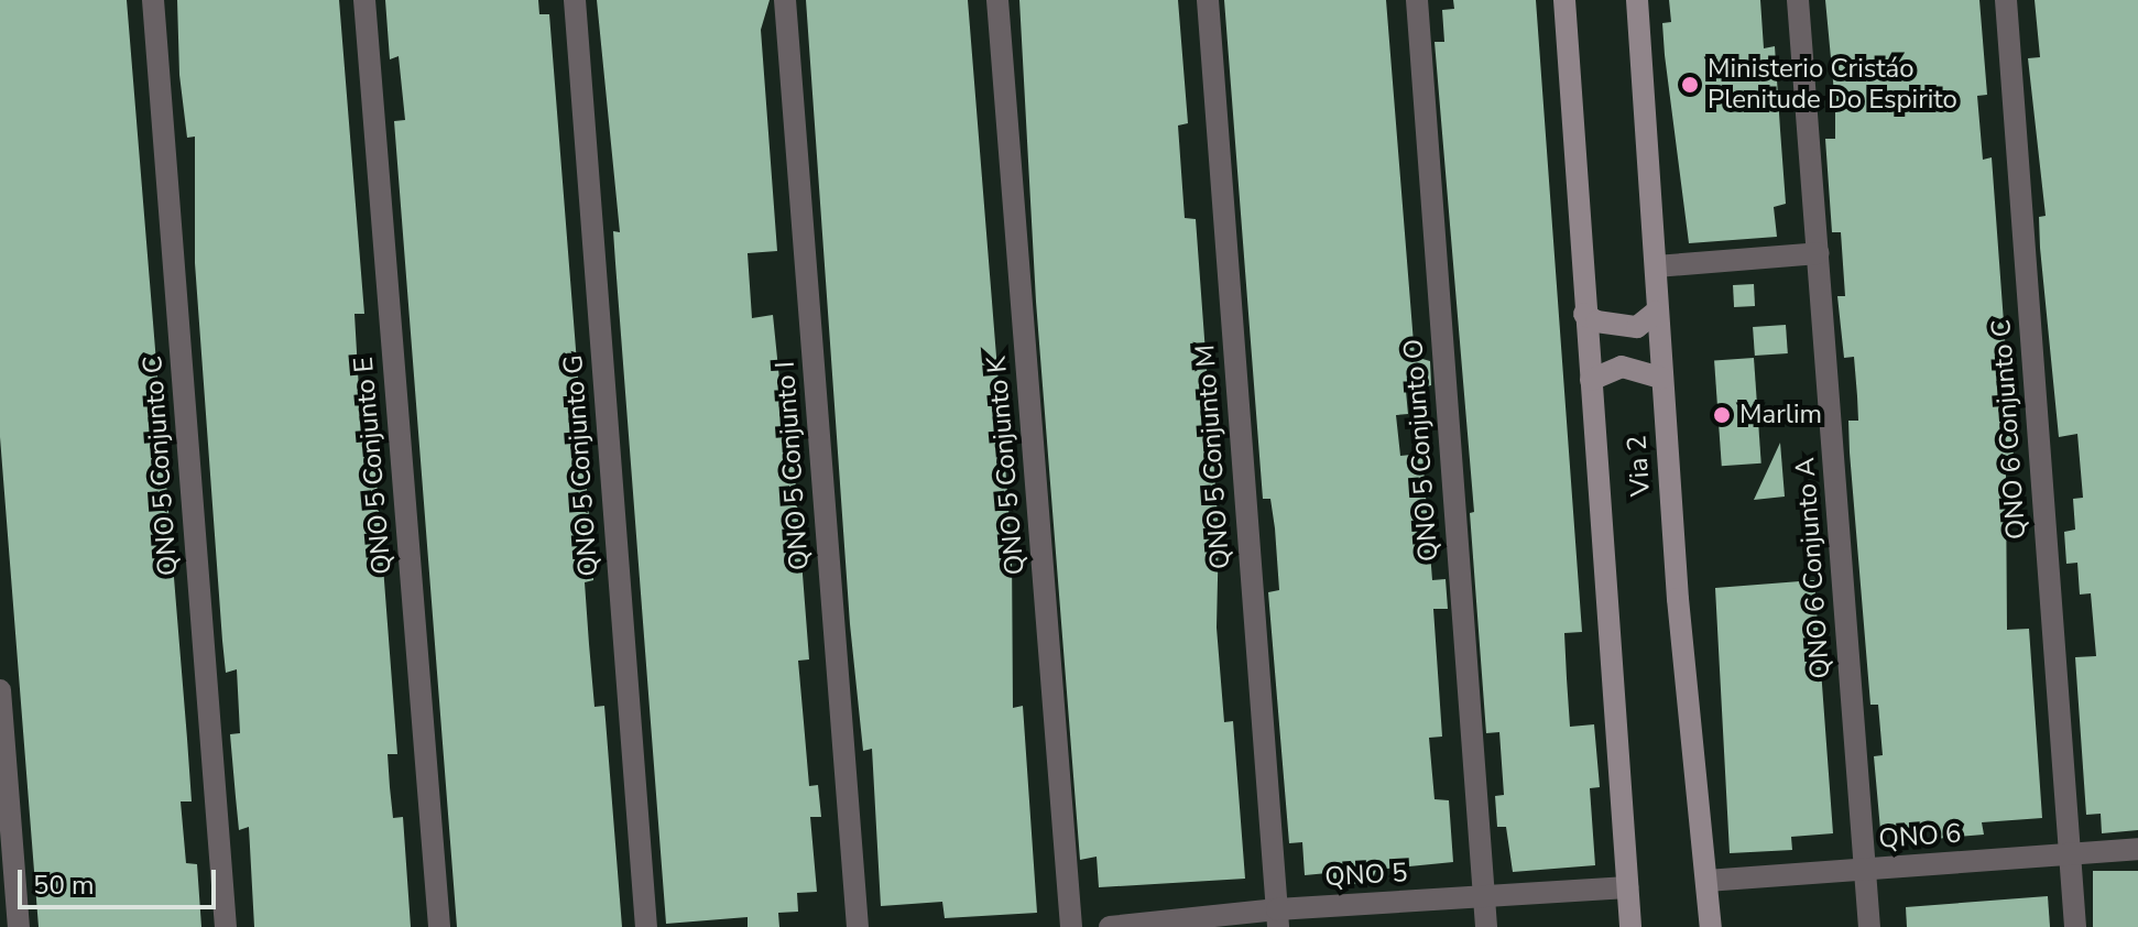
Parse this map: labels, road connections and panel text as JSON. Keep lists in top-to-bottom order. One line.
{"streets":{"main road":["Via 2"],"street":["QNO 6 Conjunto C","QNO 5 Conjunto O","QNO 5 Conjunto M","QNO 5 Conjunto C","QNO 5 Conjunto E","QNO 5 Conjunto G","QNO 5 Conjunto I","QNO 5 Conjunto K","QNO 6 Conjunto A","QNO 6","QNO 5"]},"crossings":[["QNO 6 Conjunto C","QNO 6"],["QNO 5 Conjunto O","QNO 5"],["QNO 5 Conjunto M","QNO 5"],["Via 2","QNO 6"],["Via 2","QNO 5"],["QNO 6 Conjunto A","QNO 6"]],"places":["Ministerio Cristáo Plenitude Do Espirito","Marlim"],"scale_bar":"50 m"}
